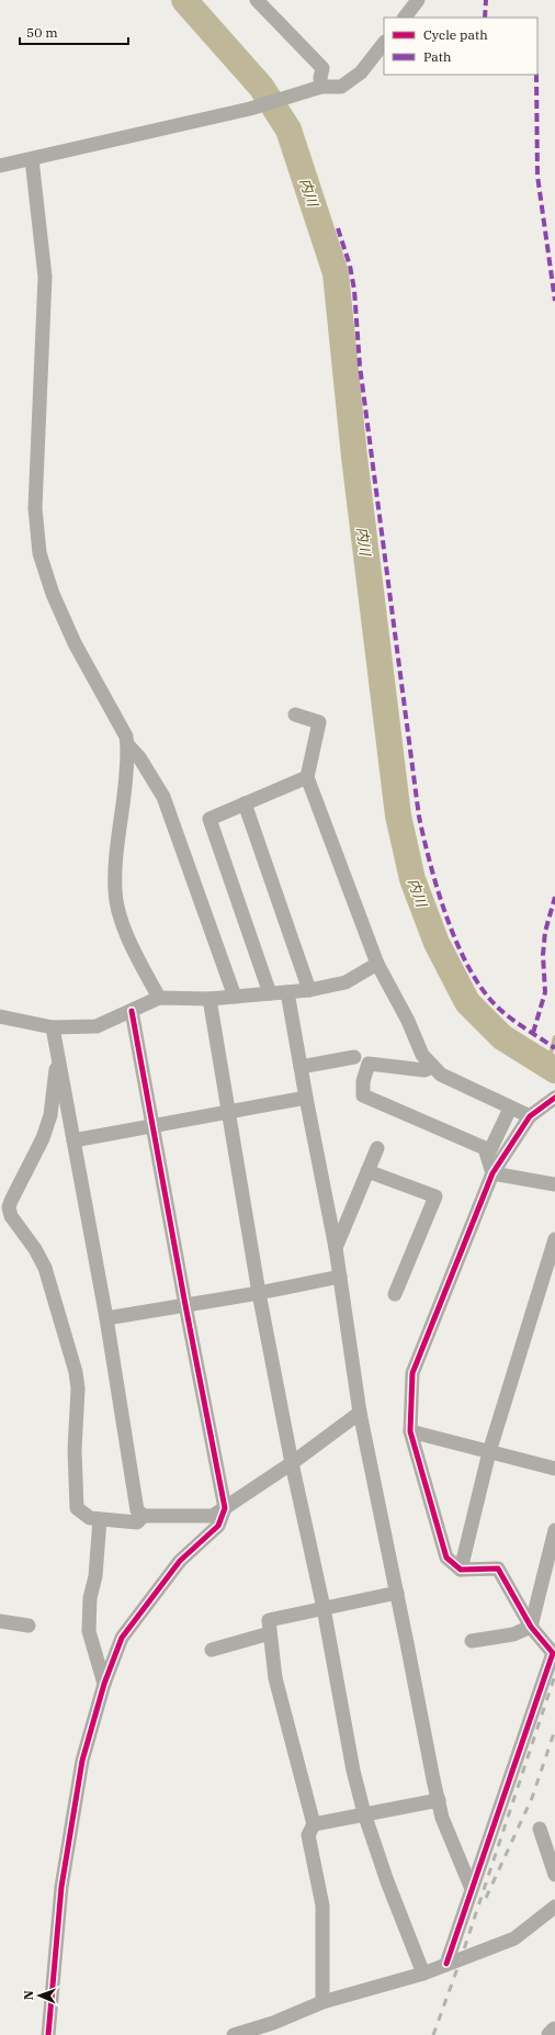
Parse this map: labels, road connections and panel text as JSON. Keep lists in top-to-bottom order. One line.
{"water":["内川"],"legend":["Cycle path","Path"],"scale_bar":"50 m","north":"left"}
